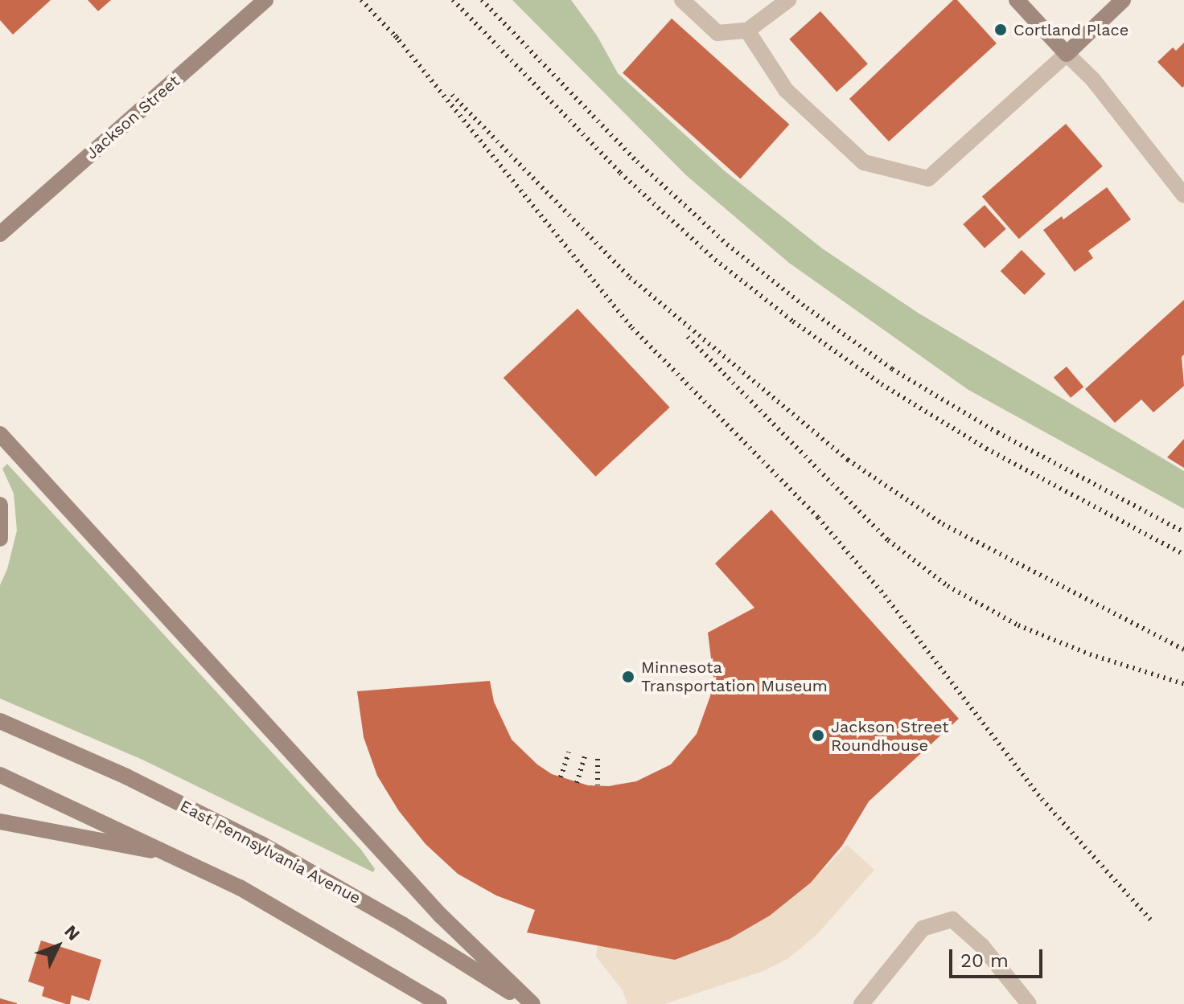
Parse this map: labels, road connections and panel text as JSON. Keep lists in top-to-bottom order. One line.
{"streets":{"main road":["Jackson Street","East Pennsylvania Avenue"]},"places":["Cortland Place","Minnesota Transportation Museum","Jackson Street Roundhouse"],"scale_bar":"20 m","north":"top right"}
